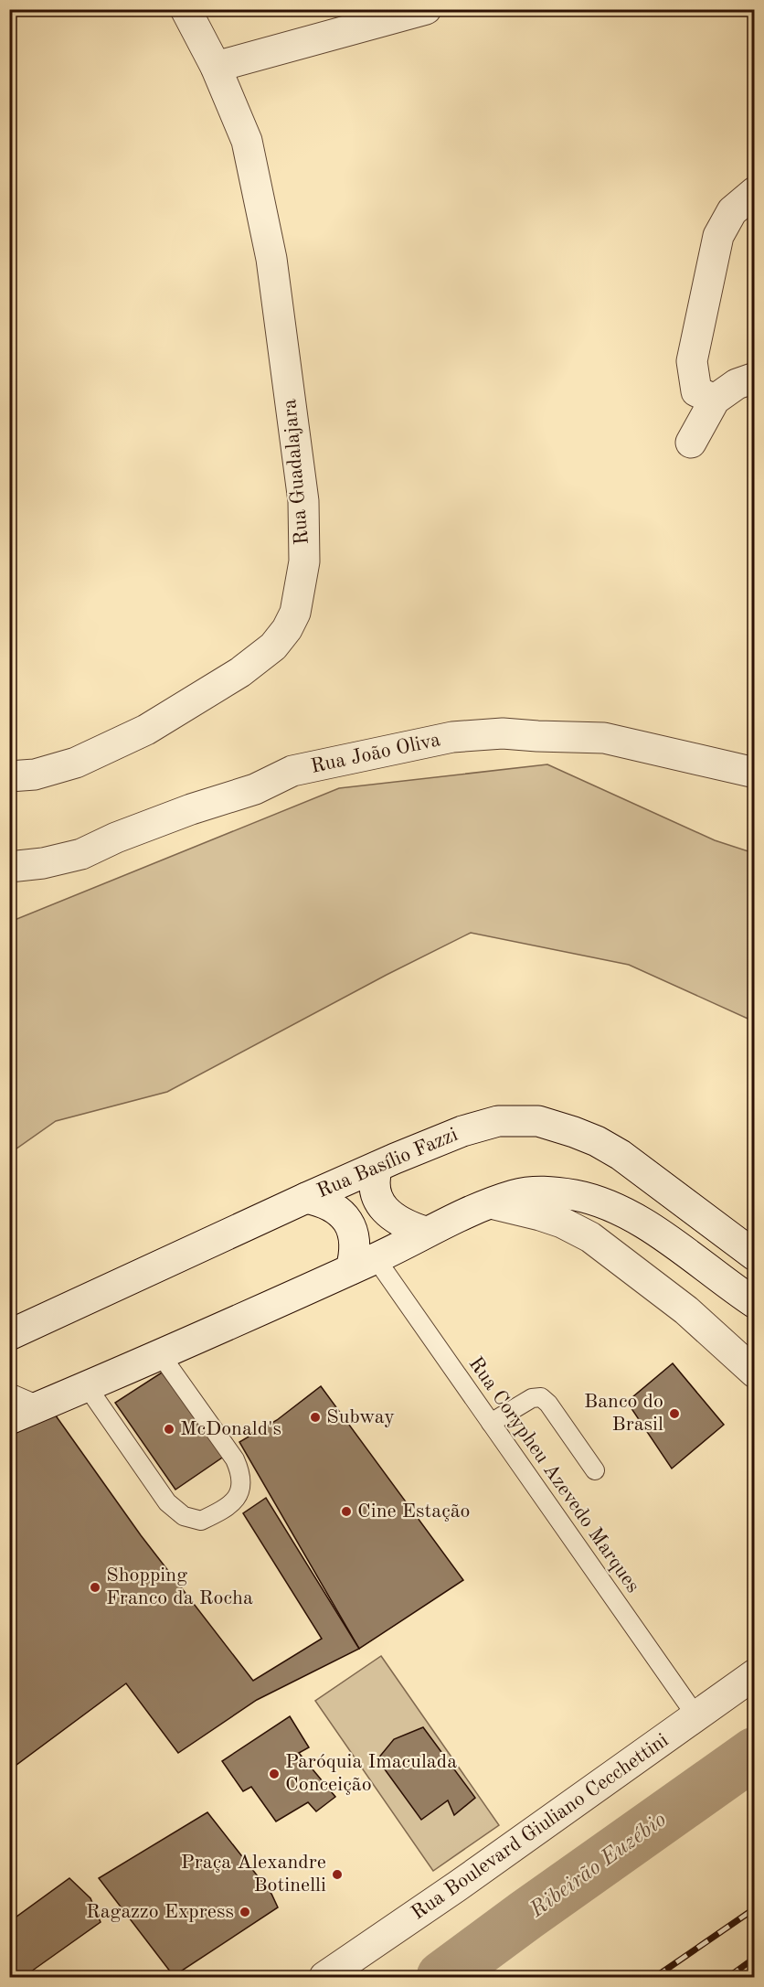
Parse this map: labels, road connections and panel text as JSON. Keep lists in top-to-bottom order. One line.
{"streets":{"street":["Rua Guadalajara","Rua João Oliva","Rua Basílio Fazzi","Rua Boulevard Giuliano Cecchettini"],"lane":["Rua Corypheu Azevedo Marques"]},"crossings":[["Rua Corypheu Azevedo Marques","Rua Boulevard Giuliano Cecchettini"]],"water":["Ribeirão Euzébio"],"places":["Banco do Brasil","Subway","McDonald's","Cine Estação","Shopping Franco da Rocha","Paróquia Imaculada Conceição","Praça Alexandre Botinelli","Ragazzo Express"]}
